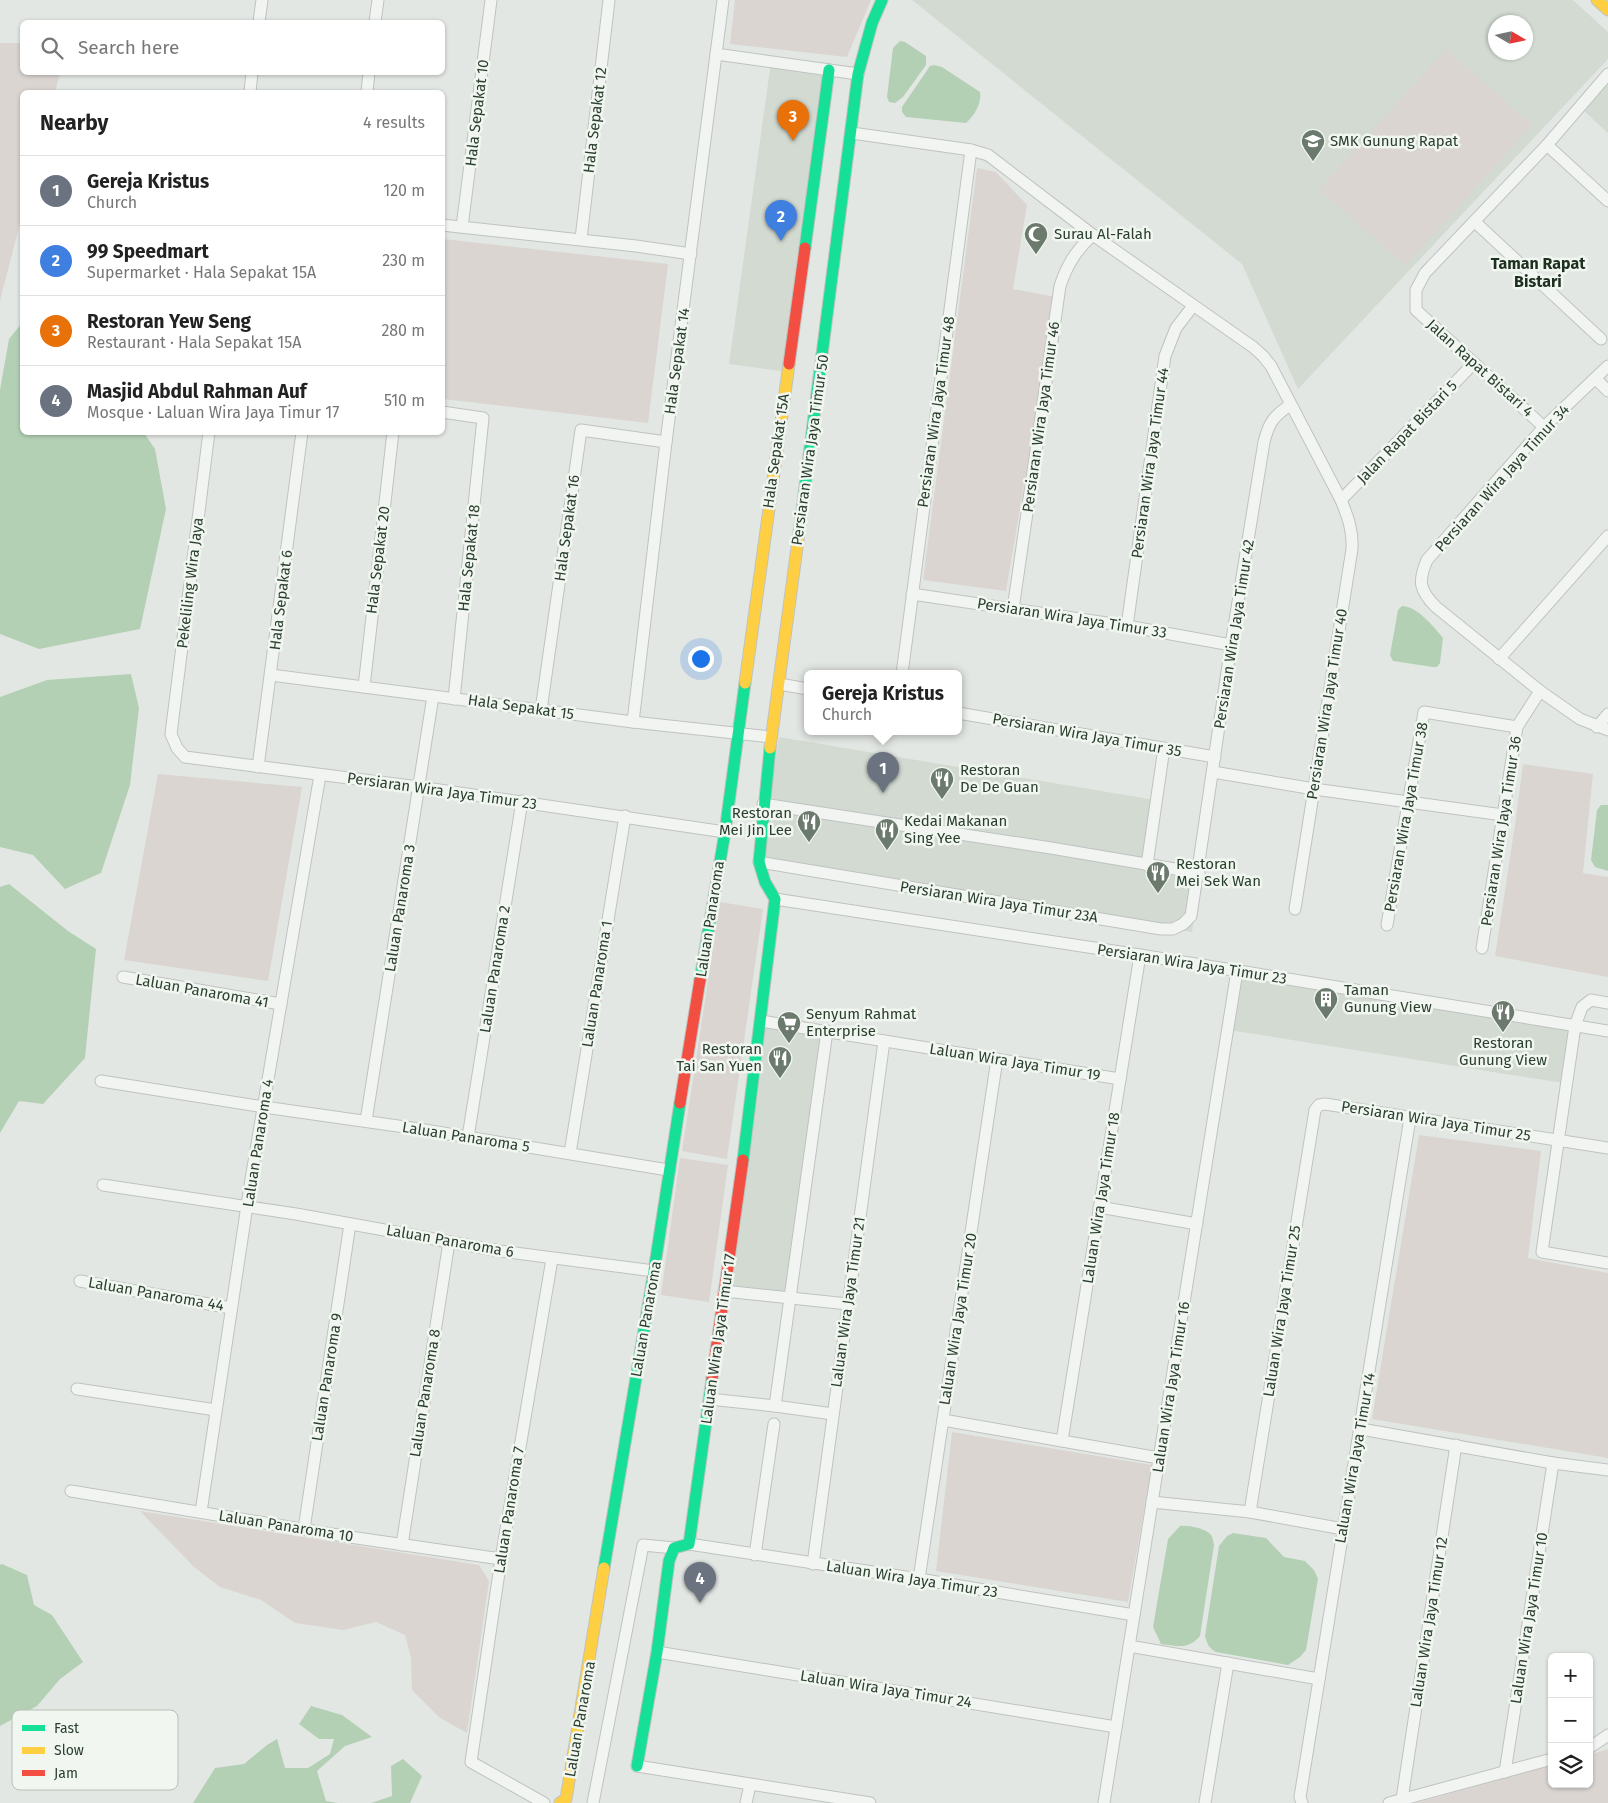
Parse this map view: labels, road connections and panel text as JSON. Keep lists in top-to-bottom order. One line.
{"streets":{"street":["Hala Sepakat 10","Hala Sepakat 12","Hala Sepakat 14","Jalan Rapat Bistari 4","Persiaran Wira Jaya Timur 48","Persiaran Wira Jaya Timur 46","Jalan Rapat Bistari 5","Persiaran Wira Jaya Timur 50","Hala Sepakat 15A","Persiaran Wira Jaya Timur 44","Persiaran Wira Jaya Timur 34","Hala Sepakat 16","Hala Sepakat 18","Hala Sepakat 20","Pekeliling Wira Jaya","Hala Sepakat 6","Persiaran Wira Jaya Timur 33","Persiaran Wira Jaya Timur 42","Persiaran Wira Jaya Timur 40","Hala Sepakat 15","Persiaran Wira Jaya Timur 35","Persiaran Wira Jaya Timur 23","Persiaran Wira Jaya Timur 38","Persiaran Wira Jaya Timur 36","Persiaran Wira Jaya Timur 23A","Laluan Panaroma 3","Laluan Panaroma","Laluan Panaroma 2","Laluan Panaroma 1","Laluan Panaroma 41","Laluan Wira Jaya Timur 19","Persiaran Wira Jaya Timur 25","Laluan Panaroma 5","Laluan Panaroma 4","Laluan Wira Jaya Timur 18","Laluan Panaroma 6","Laluan Panaroma 44","Laluan Wira Jaya Timur 21","Laluan Wira Jaya Timur 25","Laluan Wira Jaya Timur 20","Laluan Wira Jaya Timur 17","Laluan Panaroma 9","Laluan Wira Jaya Timur 16","Laluan Panaroma 8","Laluan Wira Jaya Timur 14","Laluan Panaroma 7","Laluan Panaroma 10","Laluan Wira Jaya Timur 23","Laluan Wira Jaya Timur 10","Laluan Wira Jaya Timur 12","Laluan Wira Jaya Timur 24"]},"crossings":[["Hala Sepakat 14","Hala Sepakat 16"],["Hala Sepakat 14","Hala Sepakat 15"],["Jalan Rapat Bistari 4","Jalan Rapat Bistari 5"],["Jalan Rapat Bistari 4","Persiaran Wira Jaya Timur 34"],["Persiaran Wira Jaya Timur 48","Persiaran Wira Jaya Timur 33"],["Persiaran Wira Jaya Timur 48","Persiaran Wira Jaya Timur 40"],["Persiaran Wira Jaya Timur 46","Persiaran Wira Jaya Timur 33"],["Persiaran Wira Jaya Timur 46","Persiaran Wira Jaya Timur 40"],["Jalan Rapat Bistari 5","Persiaran Wira Jaya Timur 40"],["Persiaran Wira Jaya Timur 50","Persiaran Wira Jaya Timur 40"],["Persiaran Wira Jaya Timur 50","Hala Sepakat 15"],["Persiaran Wira Jaya Timur 50","Persiaran Wira Jaya Timur 23"],["Persiaran Wira Jaya Timur 50","Persiaran Wira Jaya Timur 23A"],["Persiaran Wira Jaya Timur 50","Laluan Wira Jaya Timur 17"],["Hala Sepakat 15A","Hala Sepakat 15"],["Hala Sepakat 15A","Persiaran Wira Jaya Timur 23"],["Hala Sepakat 15A","Laluan Panaroma"],["Persiaran Wira Jaya Timur 44","Persiaran Wira Jaya Timur 33"],["Persiaran Wira Jaya Timur 44","Persiaran Wira Jaya Timur 40"],["Hala Sepakat 16","Hala Sepakat 15"],["Hala Sepakat 18","Hala Sepakat 15"],["Hala Sepakat 20","Hala Sepakat 15"],["Pekeliling Wira Jaya","Persiaran Wira Jaya Timur 23"],["Hala Sepakat 6","Hala Sepakat 15"],["Hala Sepakat 6","Persiaran Wira Jaya Timur 23"],["Persiaran Wira Jaya Timur 33","Persiaran Wira Jaya Timur 42"],["Persiaran Wira Jaya Timur 42","Persiaran Wira Jaya Timur 40"],["Persiaran Wira Jaya Timur 42","Persiaran Wira Jaya Timur 35"],["Persiaran Wira Jaya Timur 42","Persiaran Wira Jaya Timur 23A"],["Hala Sepakat 15","Laluan Panaroma 3"],["Persiaran Wira Jaya Timur 23","Laluan Panaroma 3"],["Persiaran Wira Jaya Timur 23","Laluan Panaroma"],["Persiaran Wira Jaya Timur 23","Laluan Panaroma 2"],["Persiaran Wira Jaya Timur 23","Laluan Panaroma 1"],["Persiaran Wira Jaya Timur 23","Laluan Panaroma 4"],["Persiaran Wira Jaya Timur 23","Laluan Wira Jaya Timur 18"],["Persiaran Wira Jaya Timur 23","Laluan Wira Jaya Timur 17"],["Persiaran Wira Jaya Timur 23","Laluan Wira Jaya Timur 16"],["Persiaran Wira Jaya Timur 38","Persiaran Wira Jaya Timur 36"],["Laluan Panaroma 3","Laluan Panaroma 5"],["Laluan Panaroma","Laluan Panaroma 5"],["Laluan Panaroma","Laluan Panaroma 6"],["Laluan Panaroma 2","Laluan Panaroma 5"],["Laluan Panaroma 1","Laluan Panaroma 5"],["Laluan Panaroma 41","Laluan Panaroma 4"],["Laluan Wira Jaya Timur 19","Laluan Wira Jaya Timur 18"],["Laluan Wira Jaya Timur 19","Laluan Wira Jaya Timur 21"],["Laluan Wira Jaya Timur 19","Laluan Wira Jaya Timur 20"],["Laluan Wira Jaya Timur 19","Laluan Wira Jaya Timur 17"],["Persiaran Wira Jaya Timur 25","Laluan Wira Jaya Timur 25"],["Persiaran Wira Jaya Timur 25","Laluan Wira Jaya Timur 14"],["Laluan Panaroma 5","Laluan Panaroma 4"],["Laluan Panaroma 4","Laluan Panaroma 6"],["Laluan Panaroma 4","Laluan Panaroma 44"],["Laluan Panaroma 4","Laluan Panaroma 10"],["Laluan Panaroma 6","Laluan Panaroma 9"],["Laluan Panaroma 6","Laluan Panaroma 8"],["Laluan Panaroma 6","Laluan Panaroma 7"],["Laluan Wira Jaya Timur 21","Laluan Wira Jaya Timur 23"],["Laluan Wira Jaya Timur 20","Laluan Wira Jaya Timur 23"],["Laluan Wira Jaya Timur 17","Laluan Wira Jaya Timur 23"],["Laluan Panaroma 9","Laluan Panaroma 10"],["Laluan Wira Jaya Timur 16","Laluan Wira Jaya Timur 23"],["Laluan Wira Jaya Timur 16","Laluan Wira Jaya Timur 24"],["Laluan Panaroma 8","Laluan Panaroma 10"],["Laluan Panaroma 7","Laluan Panaroma 10"]],"districts":["Taman Rapat Bistari"],"places":{"school or university":["SMK Gunung Rapat"],"mosque":["Surau Al-Falah"],"restaurant":["Restoran De De Guan","Restoran Mei Jin Lee","Kedai Makanan Sing Yee","Restoran Mei Sek Wan","Restoran Gunung View","Restoran Tai San Yuen"],"building":["Taman Gunung View"],"supermarket":["Senyum Rahmat Enterprise"]},"legend":["Fast","Slow","Jam"],"north":"right","page":{"search":"Search here","heading":["Nearby","4 results"],"pins":["3","2","1","4"],"list":[{"mark":"1","name":"Gereja Kristus","note":"Church","value":"120 m"},{"mark":"2","name":"99 Speedmart","note":"Supermarket · Hala Sepakat 15A","value":"230 m"},{"mark":"3","name":"Restoran Yew Seng","note":"Restaurant · Hala Sepakat 15A","value":"280 m"},{"mark":"4","name":"Masjid Abdul Rahman Auf","note":"Mosque · Laluan Wira Jaya Timur 17","value":"510 m"}],"popup":["Gereja Kristus","Church"],"map_buttons":["+","−"]}}
